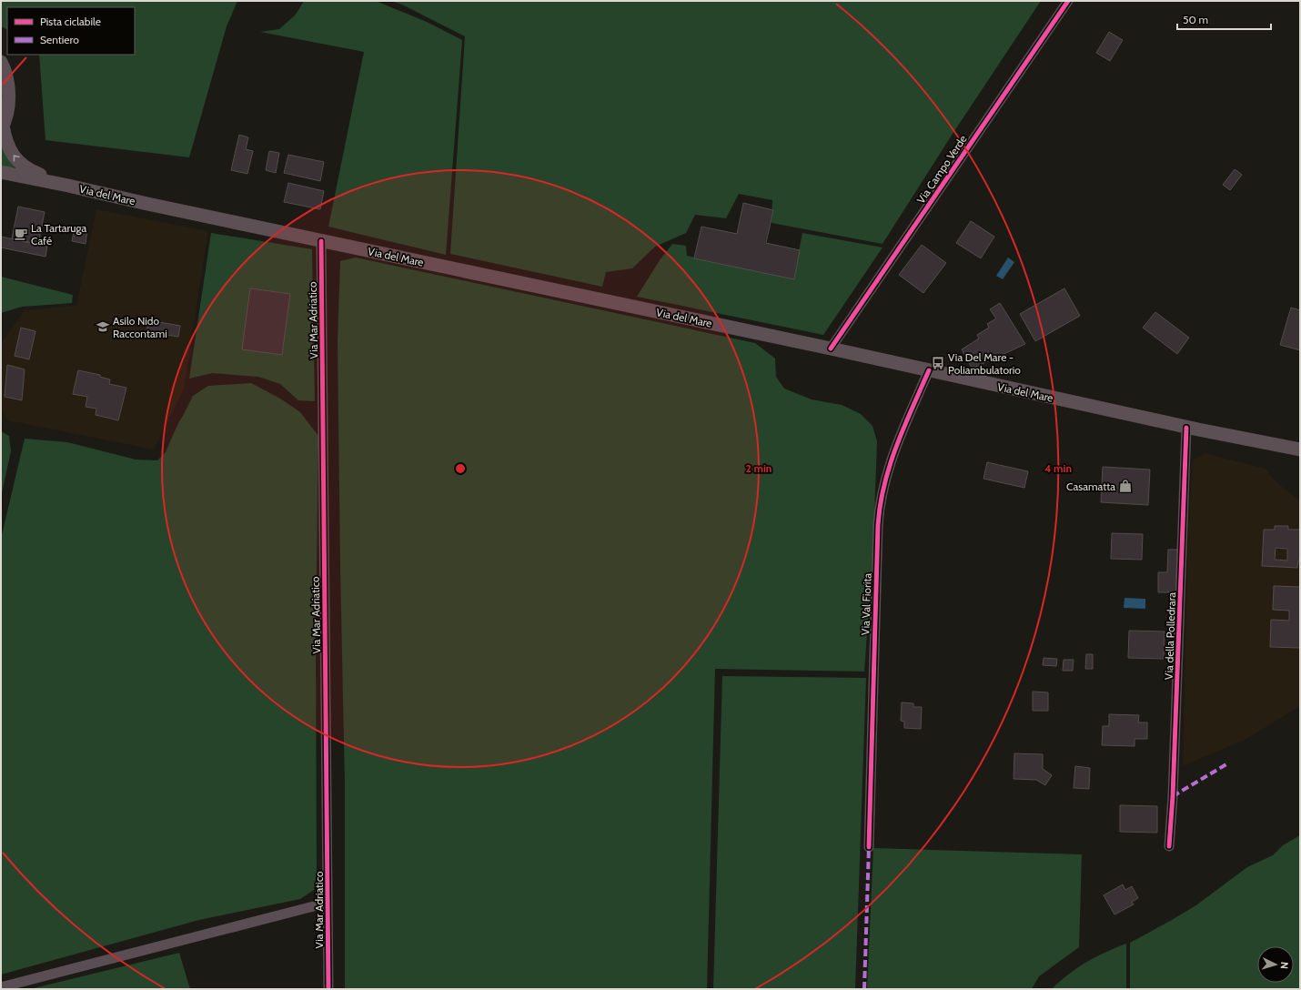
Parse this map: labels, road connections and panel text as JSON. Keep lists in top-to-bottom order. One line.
{"streets":{"main road":["Via del Mare"],"street":["Via Campo Verde","Via Mar Adriatico","Via Val Fiorita","Via della Polledrara"]},"crossings":[["Via Campo Verde","Via del Mare"],["Via del Mare","Via Mar Adriatico"],["Via del Mare","Via Val Fiorita"],["Via del Mare","Via della Polledrara"]],"places":{"cafe":["La Tartaruga Café"],"school or university":["Asilo Nido Raccontami"],"bus stop":["Via Del Mare - Poliambulatorio"],"shop":["Casamatta"]},"legend":["Pista ciclabile","Sentiero"],"scale_bar":"50 m","north":"right","rings":["2 min","4 min"]}
